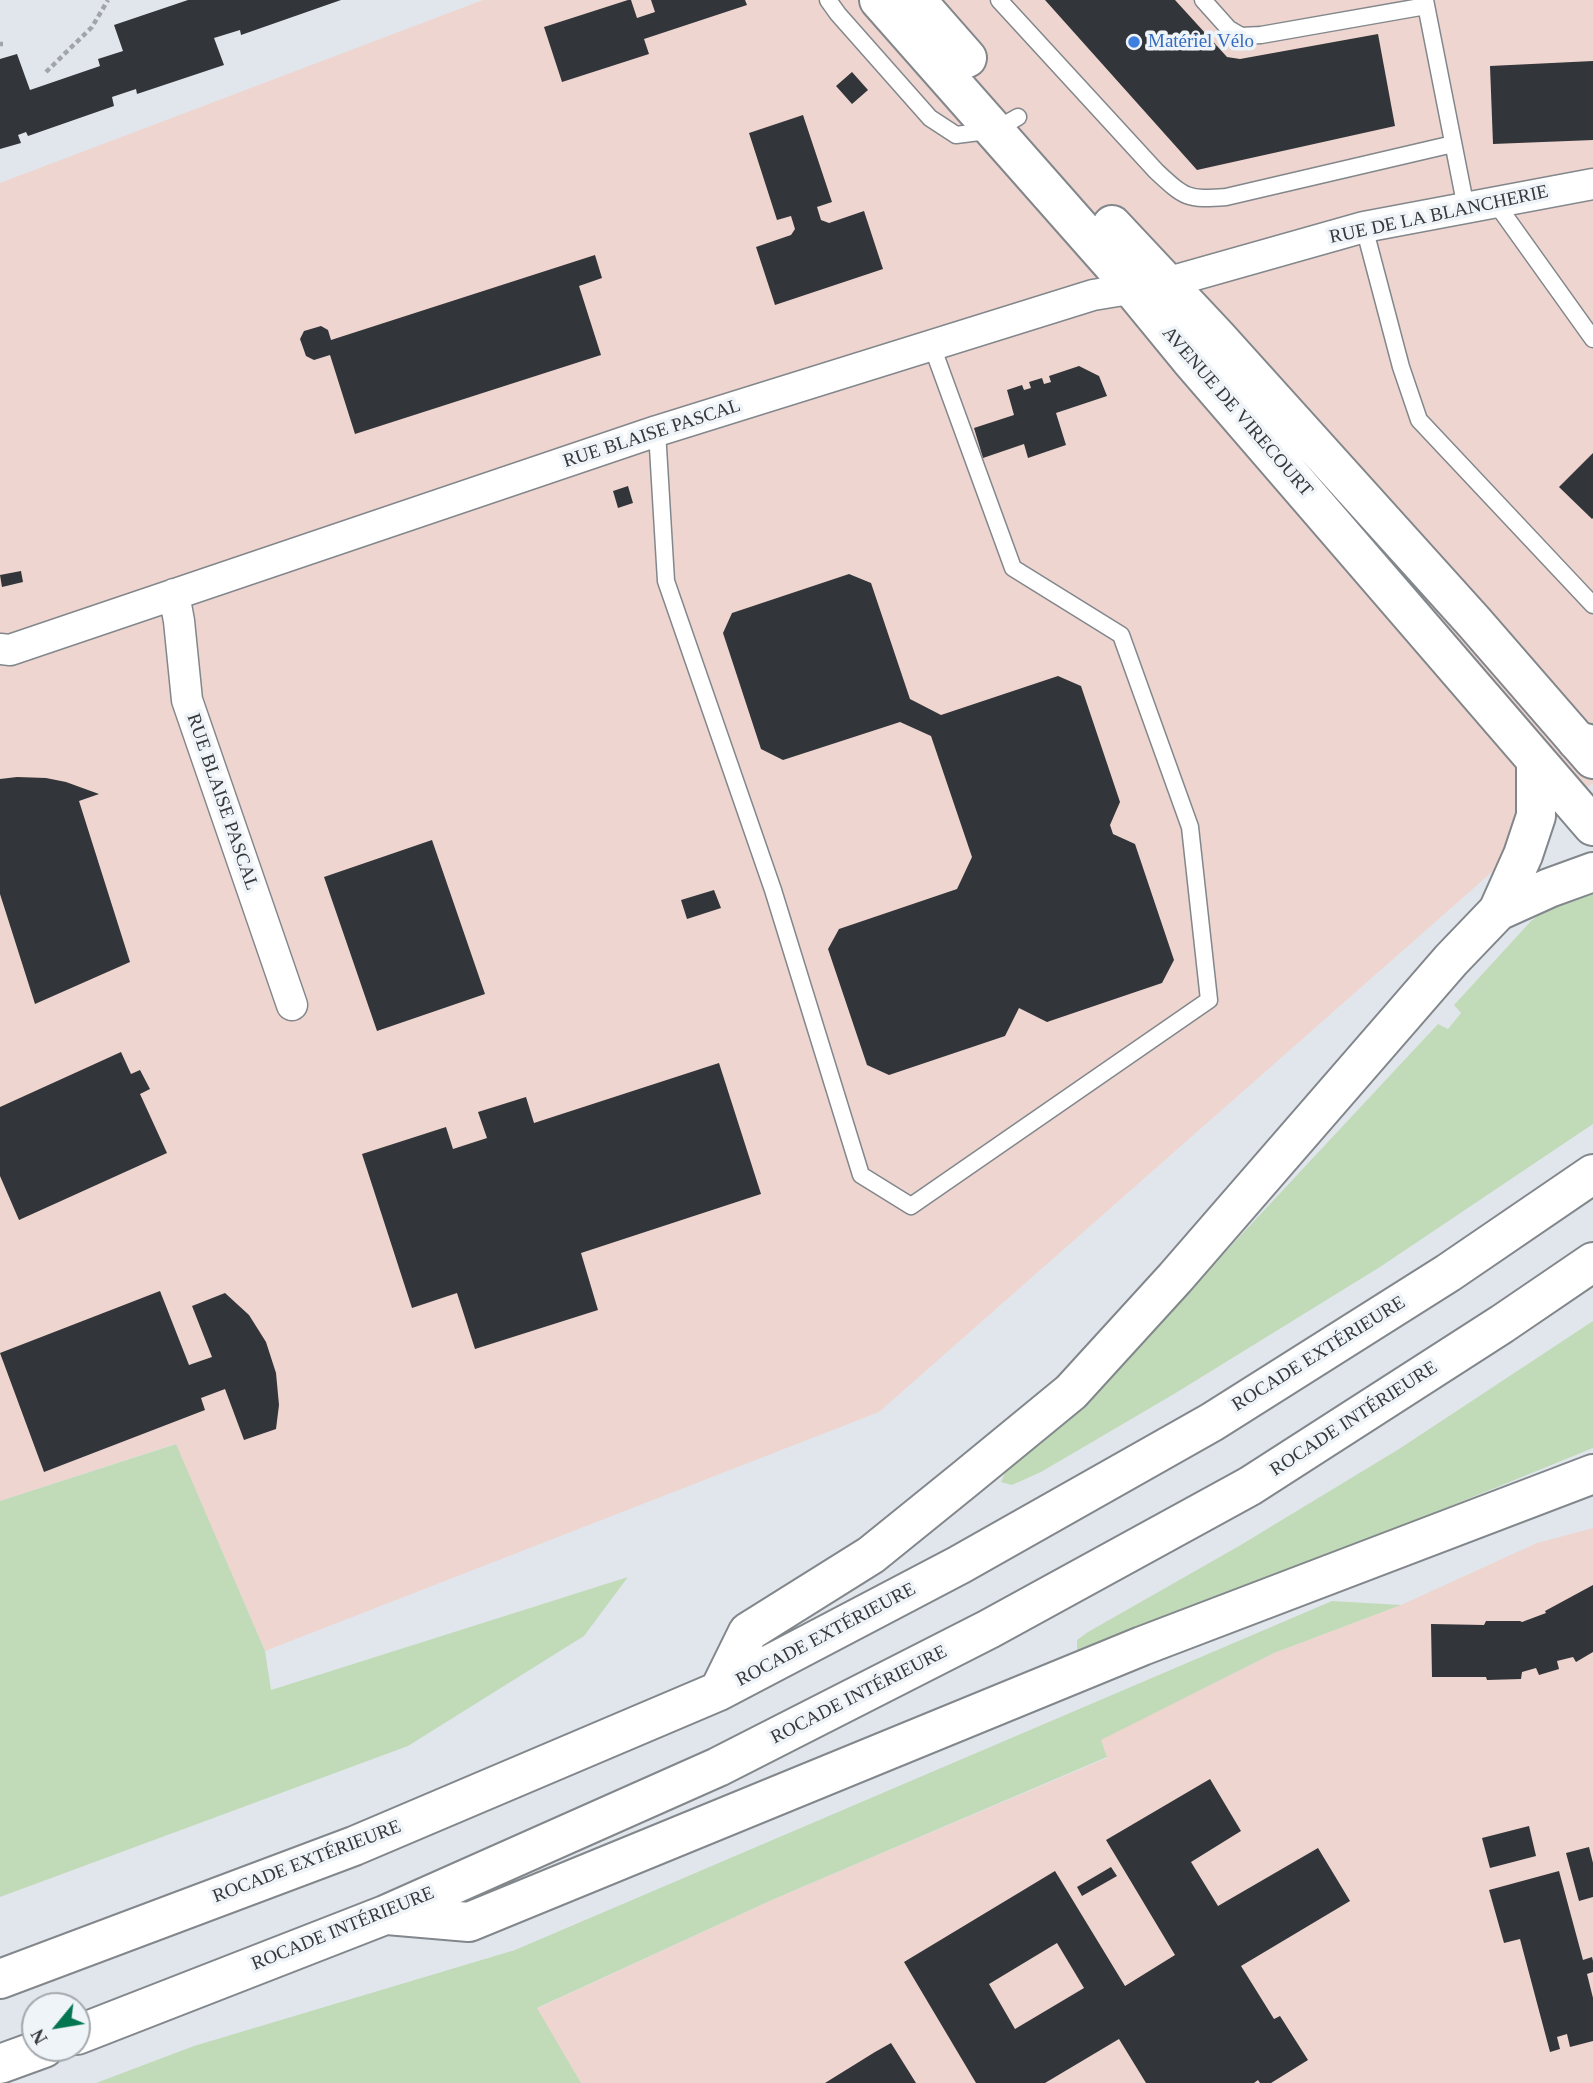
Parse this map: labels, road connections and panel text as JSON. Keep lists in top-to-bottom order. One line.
{"streets":{"main road":["AVENUE DE VIRECOURT","ROCADE EXTÉRIEURE","ROCADE INTÉRIEURE"],"street":["RUE DE LA BLANCHERIE","RUE BLAISE PASCAL"]},"crossings":[["RUE DE LA BLANCHERIE","AVENUE DE VIRECOURT"],["RUE DE LA BLANCHERIE","RUE BLAISE PASCAL"],["AVENUE DE VIRECOURT","RUE BLAISE PASCAL"]],"places":["Matériel Vélo"],"north":"bottom left"}
